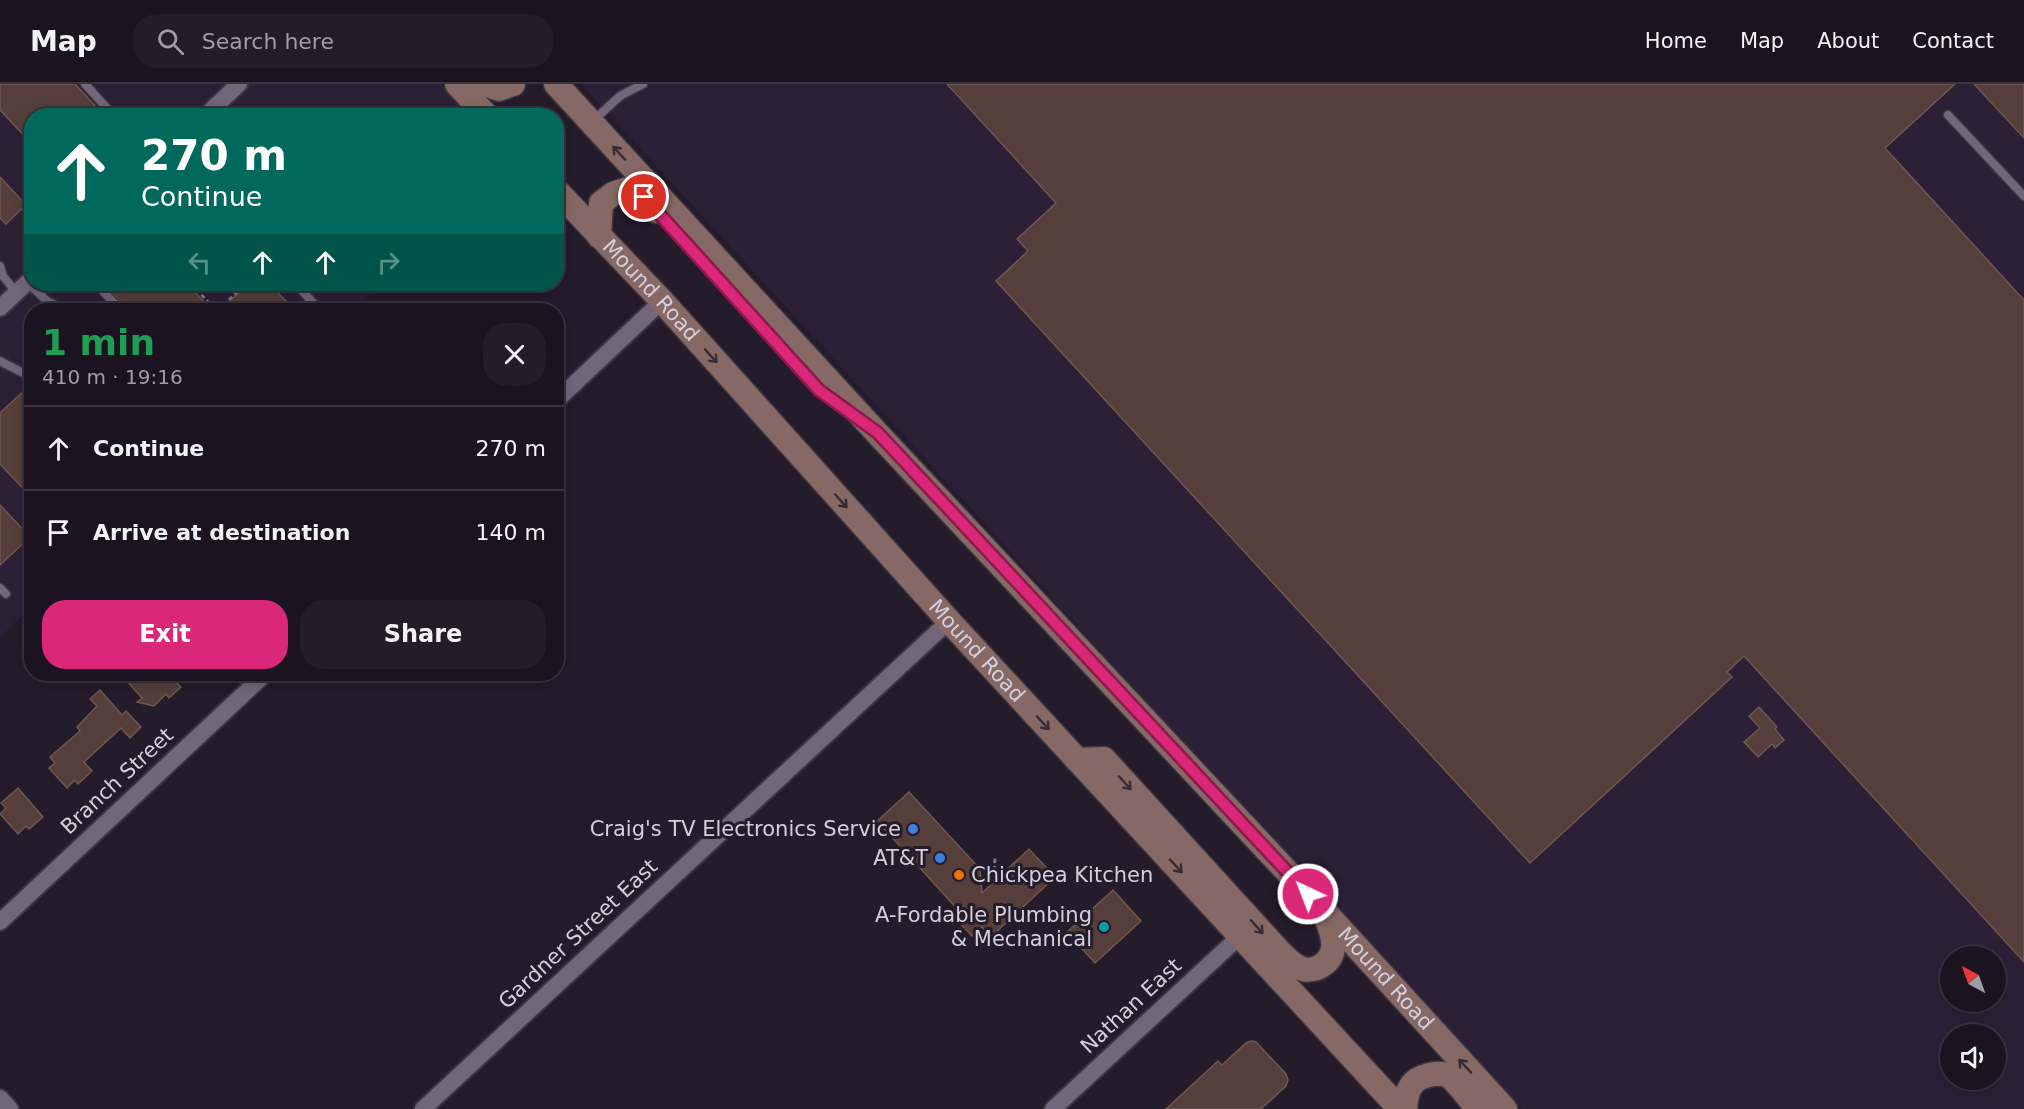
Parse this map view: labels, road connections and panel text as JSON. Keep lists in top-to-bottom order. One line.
{"streets":{"main road":["Mound Road"],"street":["Branch Street","Gardner Street East","Nathan East"]},"crossings":[["Mound Road","Gardner Street East"],["Mound Road","Nathan East"]],"places":["Craig's TV Electronics Service","AT&T","Chickpea Kitchen","A-Fordable Plumbing & Mechanical"],"north":"top left","page":{"header":"Map","search":"Search here","nav":["Home","Map","About","Contact"],"turn":["270 m","Continue"],"heading":["1 min","410 m · 19:16"],"list":[{"name":"Continue","value":"270 m"},{"name":"Arrive at destination","value":"140 m"}],"buttons":["Exit","Share"]}}
